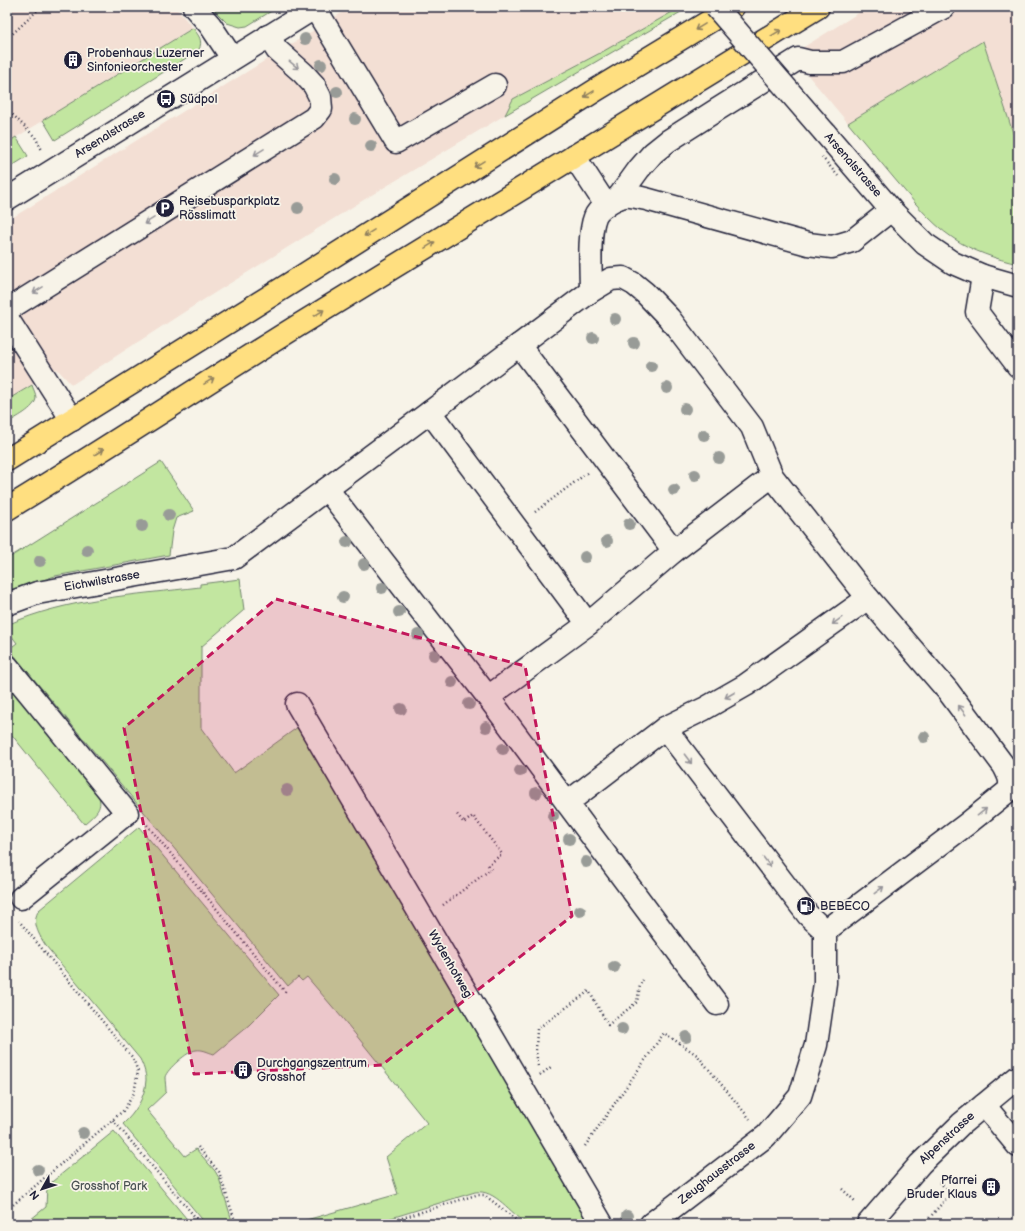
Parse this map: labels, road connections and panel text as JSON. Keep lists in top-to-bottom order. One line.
{"streets":{"street":["Arsenalstrasse","Eichwilstrasse","Wydenhofweg","Alpenstrasse","Zeughausstrasse"]},"crossings":[["Eichwilstrasse","Zeughausstrasse"]],"parks":["Grosshof Park"],"places":{"building":["Probenhaus Luzerner Sinfonieorchester","Durchgangszentrum Grosshof","Pfarrei Bruder Klaus"],"bus stop":["Südpol"],"parking":["Reisebusparkplatz Rösslimatt"],"fuel station":["BEBECO"]},"north":"bottom left"}
